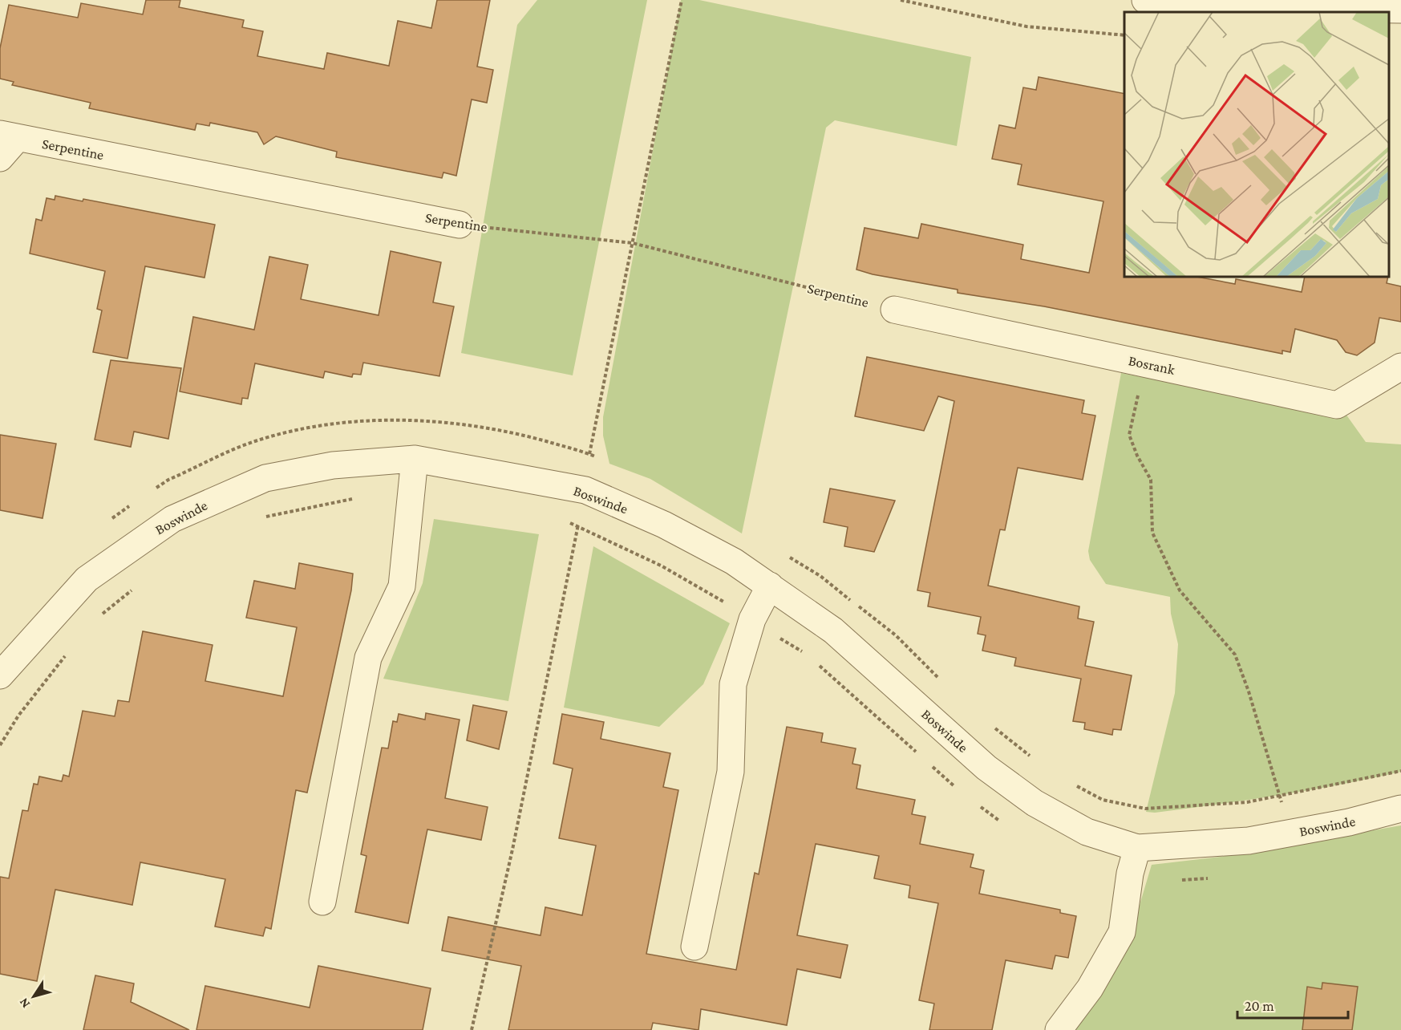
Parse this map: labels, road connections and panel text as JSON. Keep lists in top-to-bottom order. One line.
{"streets":{"street":["Serpentine","Bosrank","Boswinde"]},"crossings":[["Serpentine","Bosrank"]],"scale_bar":"20 m","north":"bottom left"}
